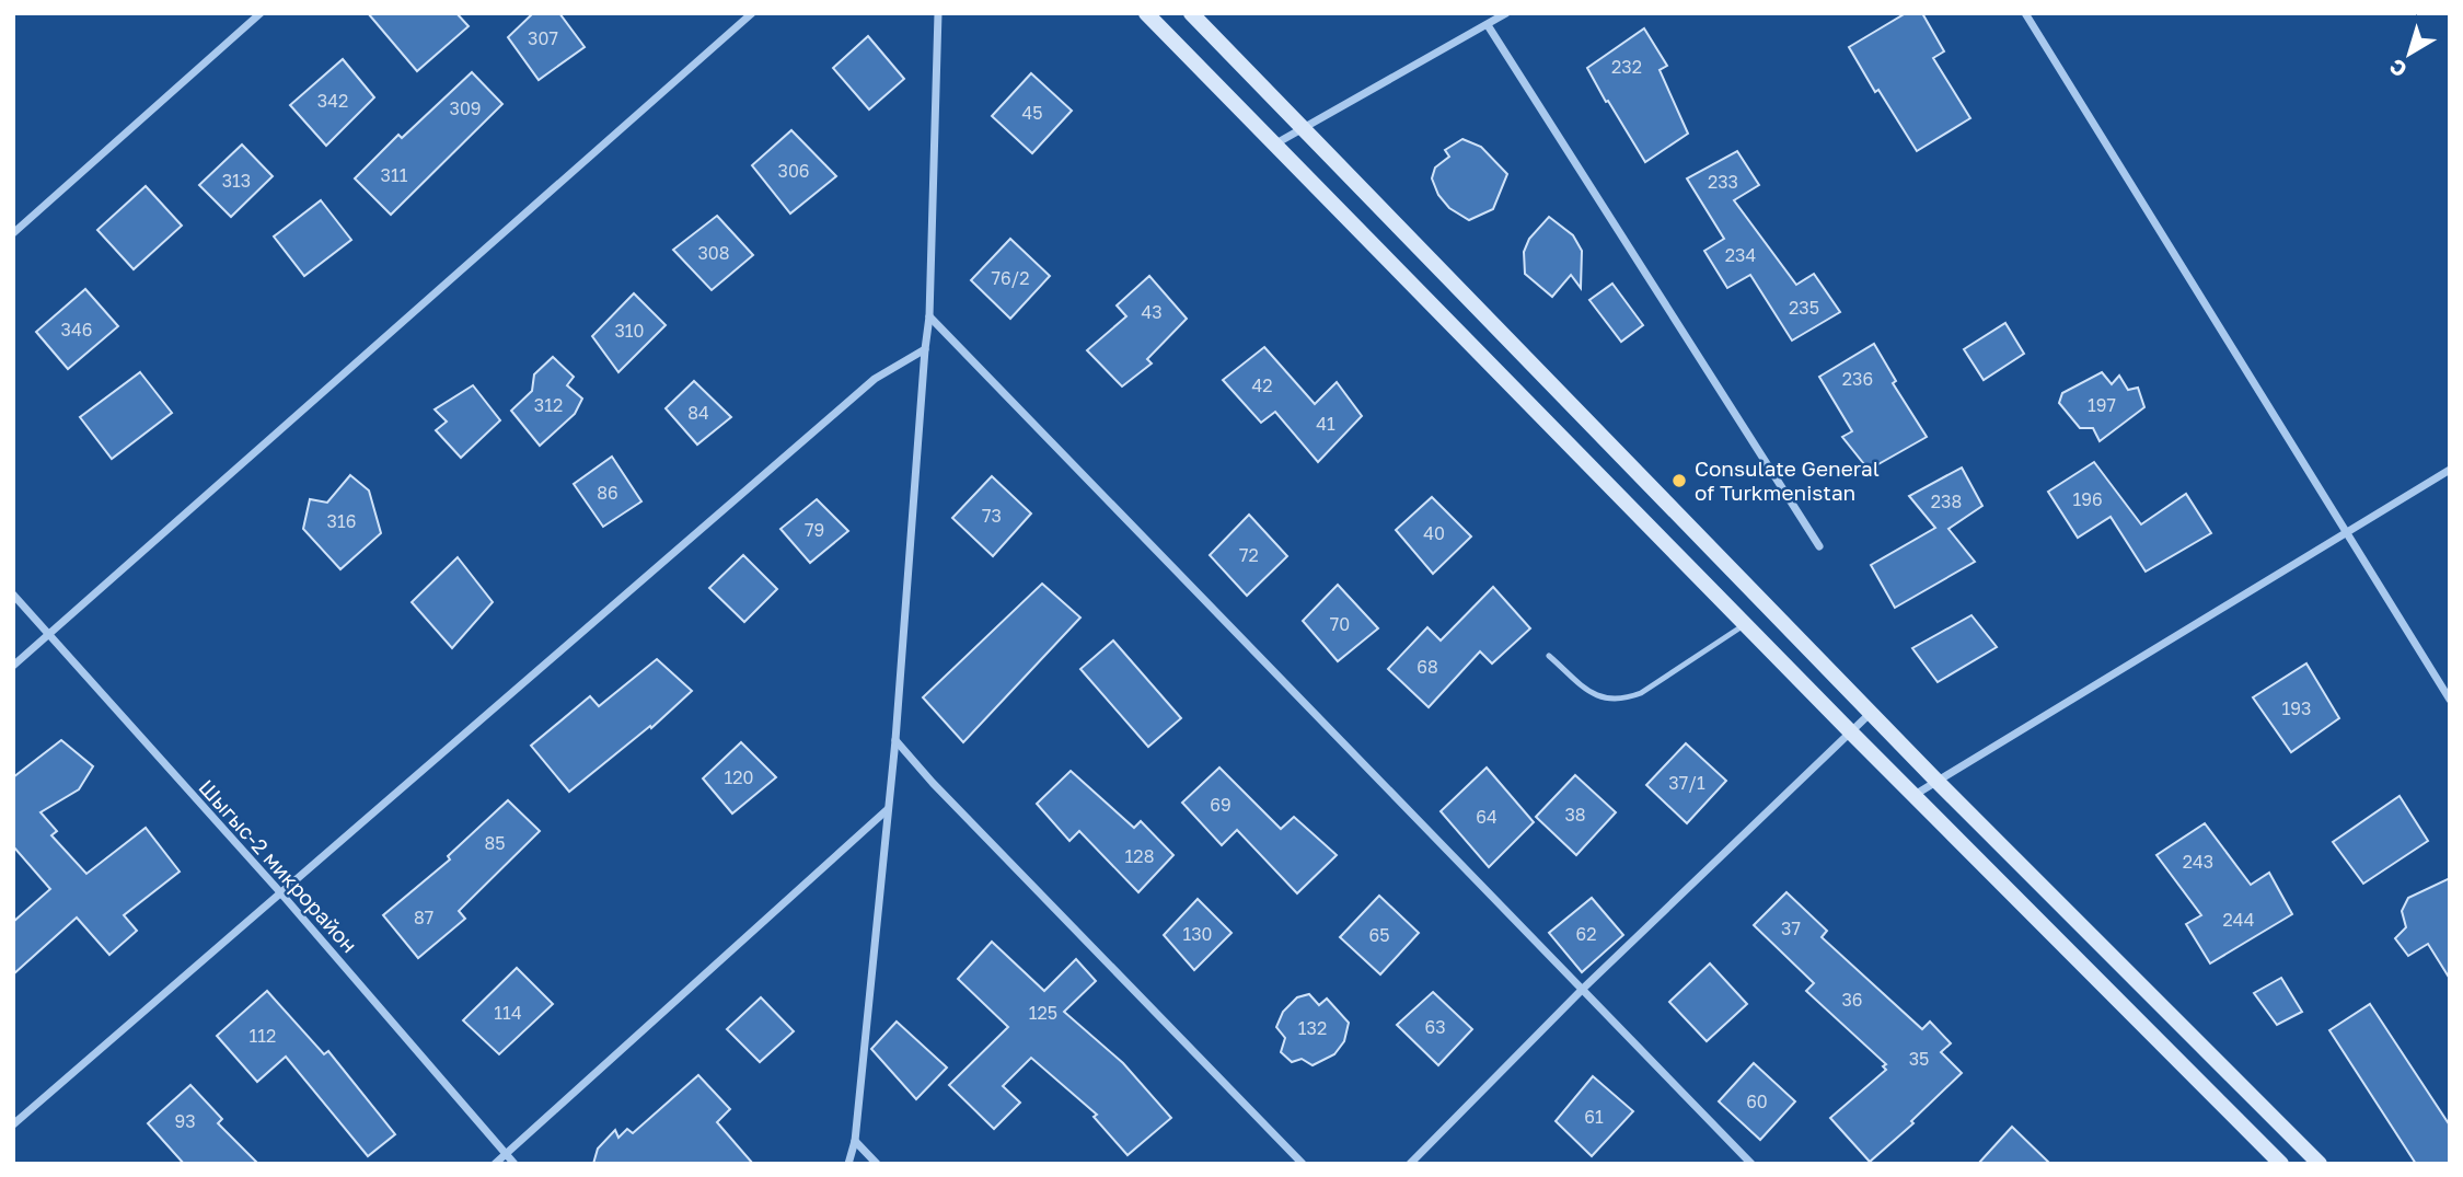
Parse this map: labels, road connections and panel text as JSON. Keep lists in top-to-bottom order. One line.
{"streets":{"street":["Шыгыс-2 микрорайон"]},"places":["Consulate General of Turkmenistan"],"house_numbers":["307","232","342","309","45","306","311","313","233","308","234","76/2","235","43","346","310","236","42","312","197","84","41","86","196","238","73","316","79","40","72","70","68","193","120","37/1","69","38","64","85","128","243","87","244","37","130","62","65","36","114","125","63","132","112","35","60","61","93"],"north":"bottom left"}
